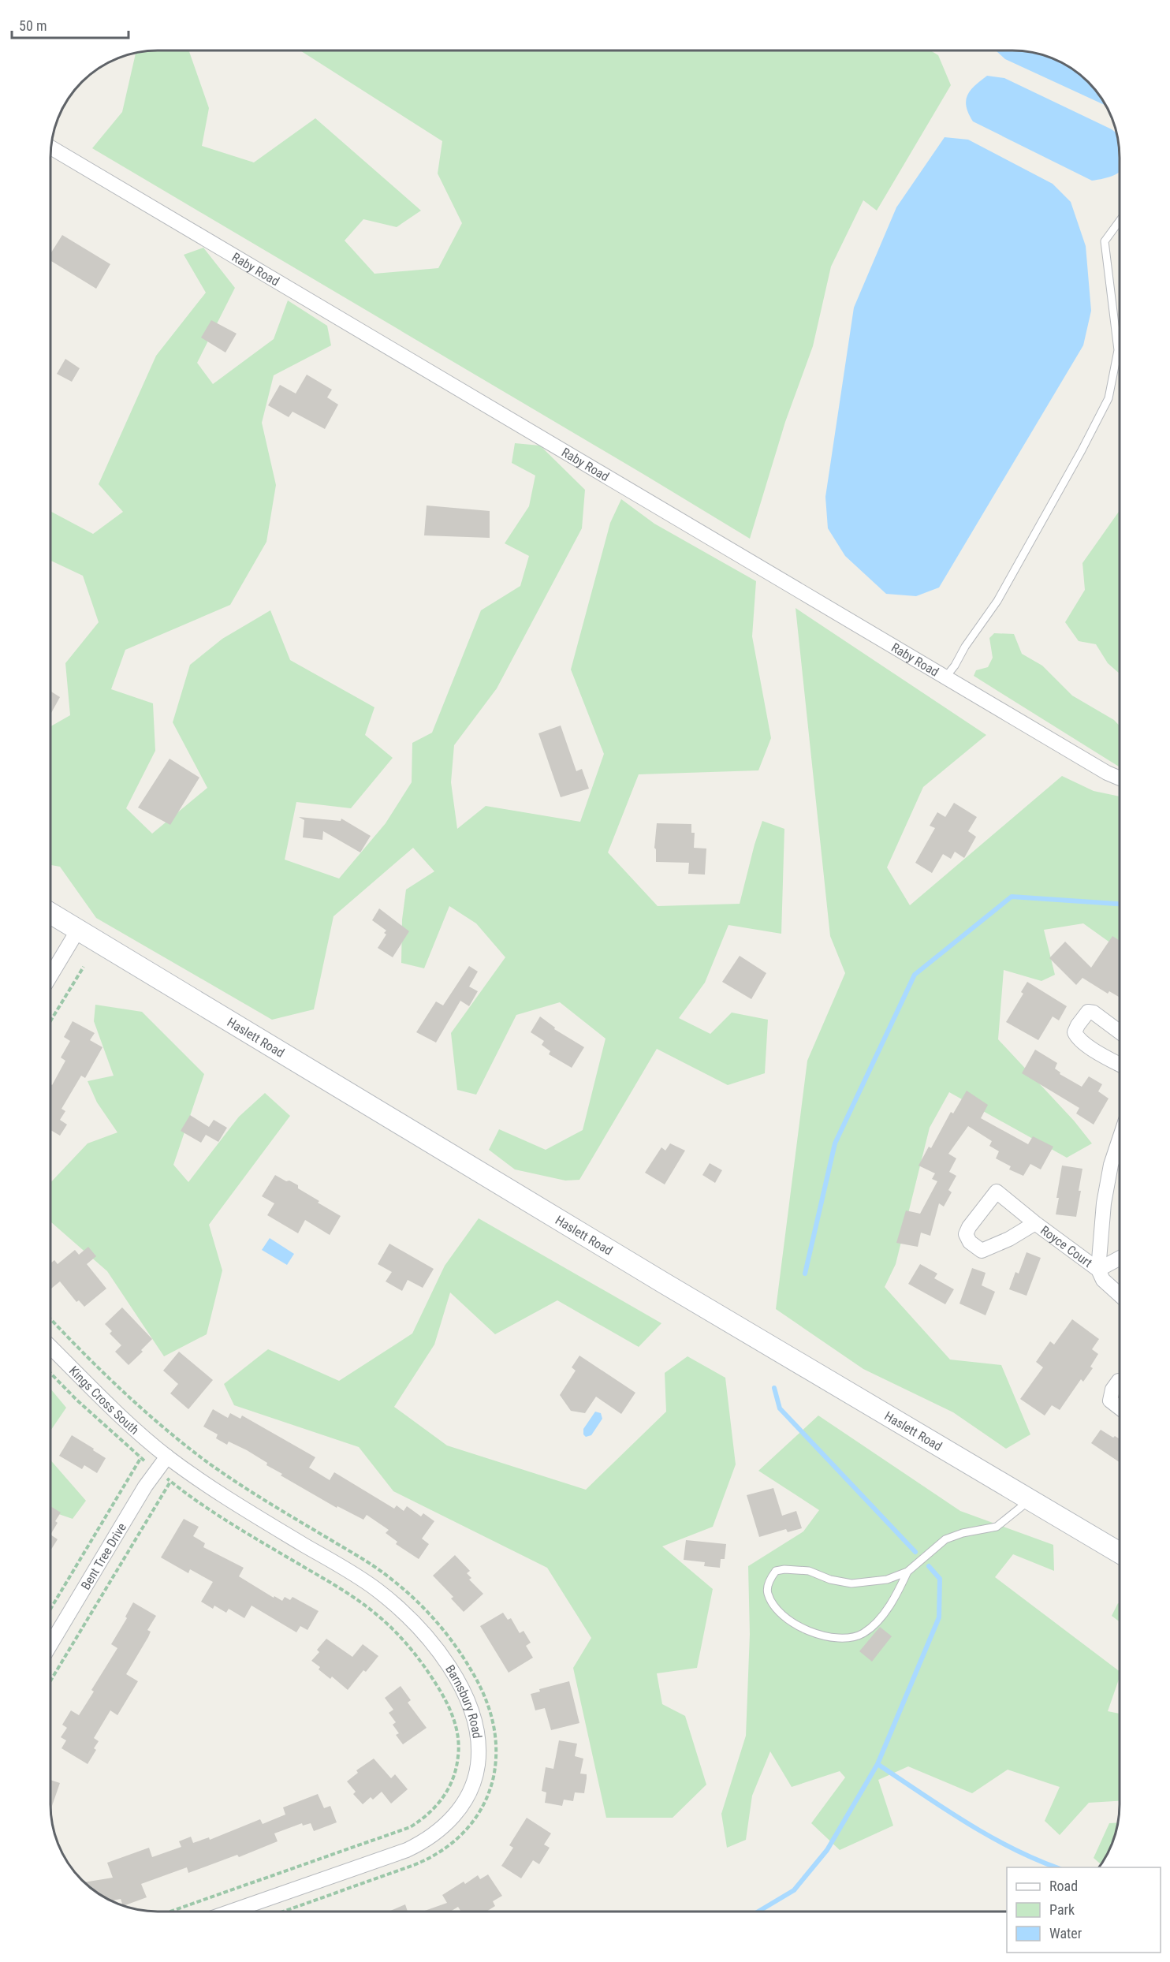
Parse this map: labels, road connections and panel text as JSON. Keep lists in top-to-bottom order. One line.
{"streets":{"main road":["Haslett Road"],"street":["Raby Road","Royce Court","Kings Cross South","Bent Tree Drive","Barnsbury Road"]},"crossings":[["Kings Cross South","Bent Tree Drive"],["Kings Cross South","Barnsbury Road"],["Bent Tree Drive","Barnsbury Road"]],"legend":["Road","Park","Water"],"scale_bar":"50 m"}
